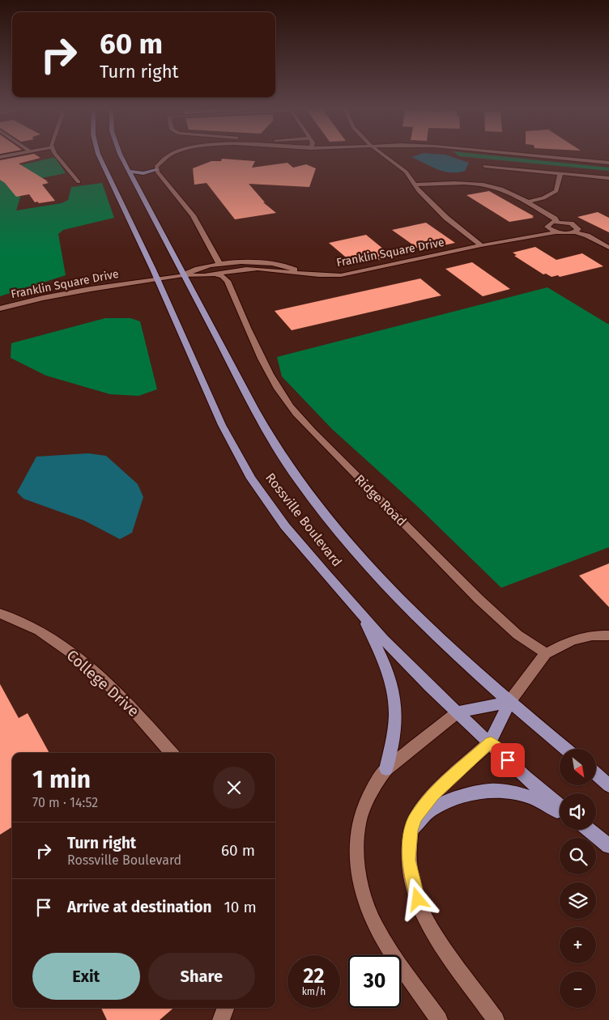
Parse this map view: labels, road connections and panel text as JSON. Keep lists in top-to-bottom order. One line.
{"streets":{"main road":["Rossville Boulevard"],"street":["Franklin Square Drive","Ridge Road","College Drive"]},"crossings":[["Franklin Square Drive","Ridge Road"],["Franklin Square Drive","Rossville Boulevard"]],"north":"bottom right","page":{"turn":["60 m","Turn right"],"map_buttons":["+","−"],"heading":["1 min","70 m · 14:52"],"list":[{"name":"Turn right","note":"Rossville Boulevard","value":"60 m"},{"name":"Arrive at destination","value":"10 m"}],"buttons":["Exit","Share"],"speed":"22 km/h","limit":"30"}}
